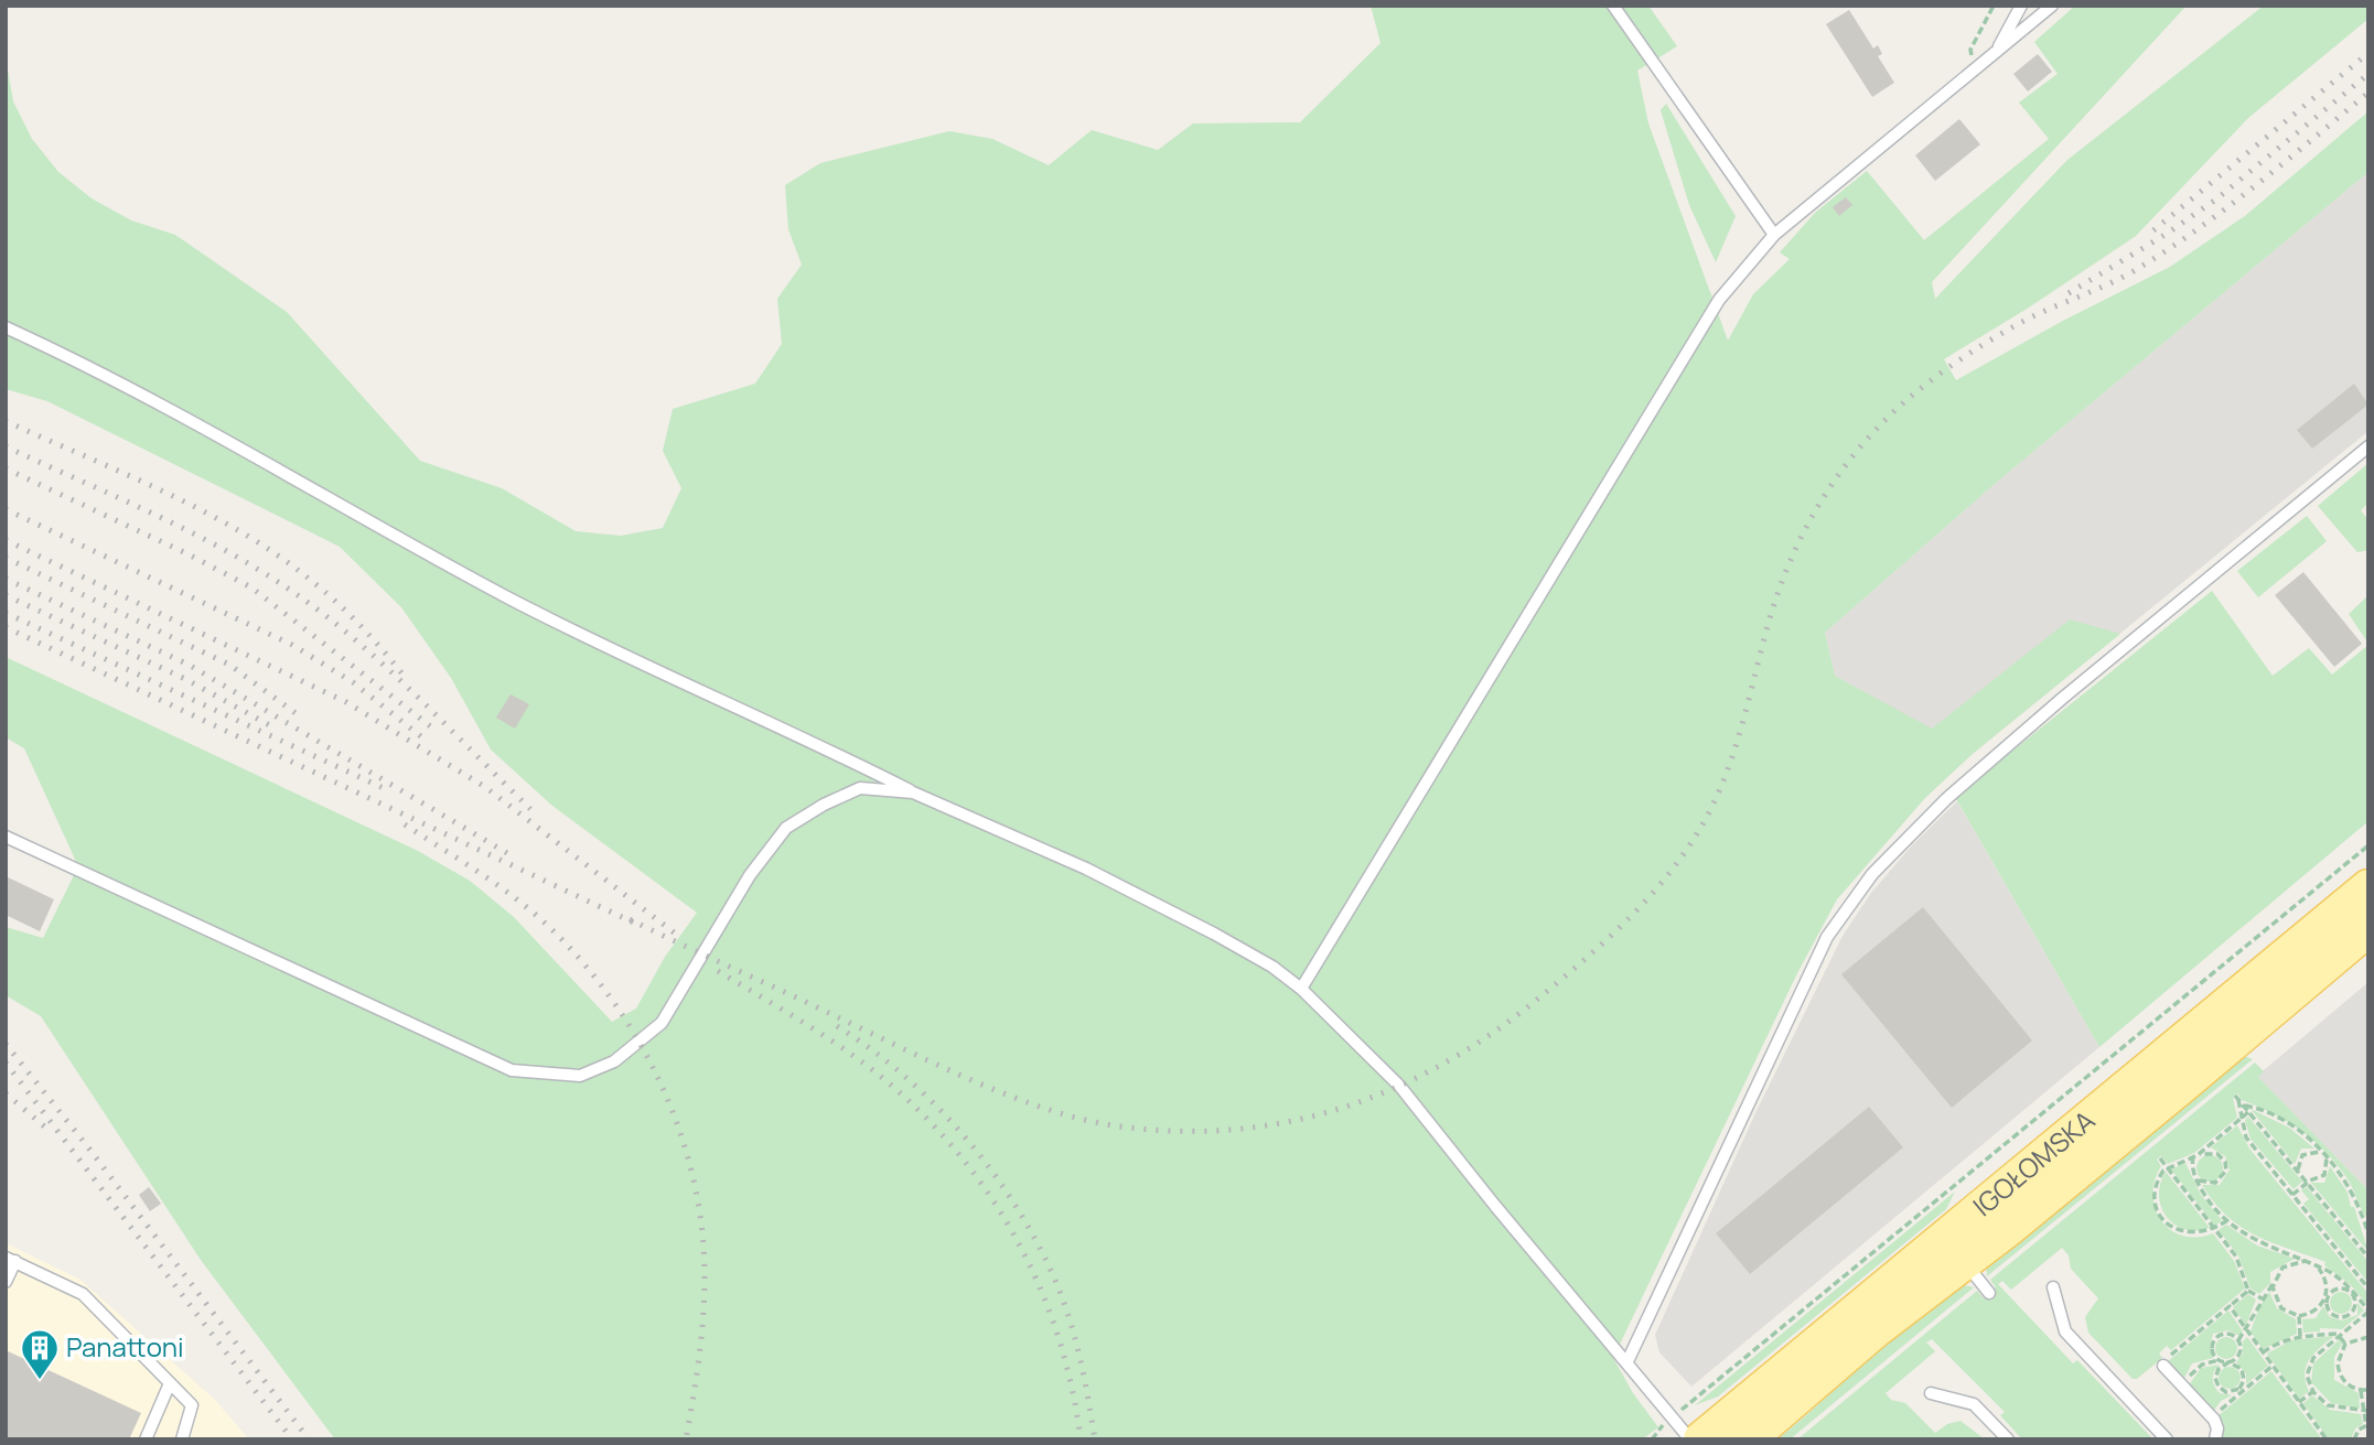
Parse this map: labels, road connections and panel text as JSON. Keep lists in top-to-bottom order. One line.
{"streets":{"main road":["IGOŁOMSKA"]},"places":{"building":["Panattoni"]}}
